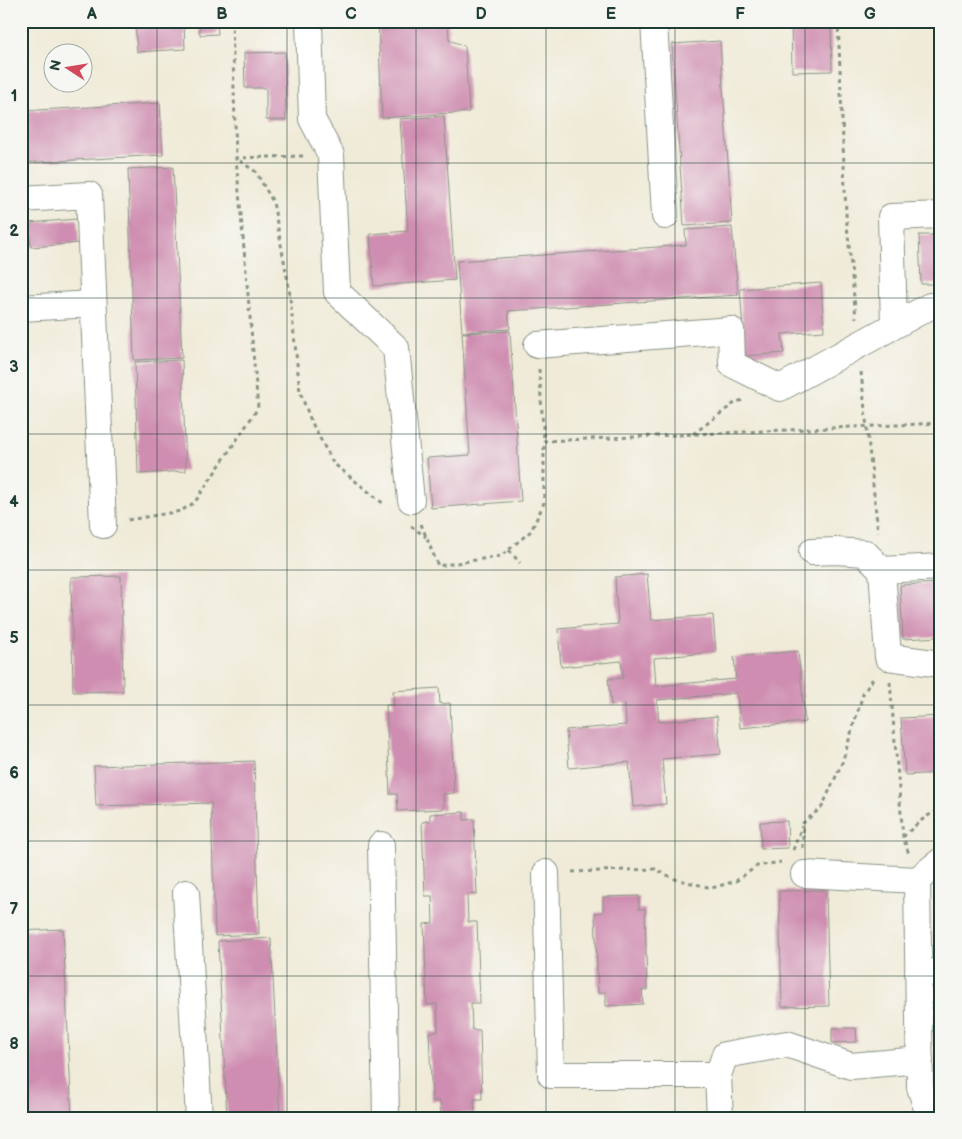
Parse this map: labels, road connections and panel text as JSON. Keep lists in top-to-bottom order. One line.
{"north":"left","grid":{"columns":["A","B","C","D","E","F","G"],"rows":["1","2","3","4","5","6","7","8"]}}
